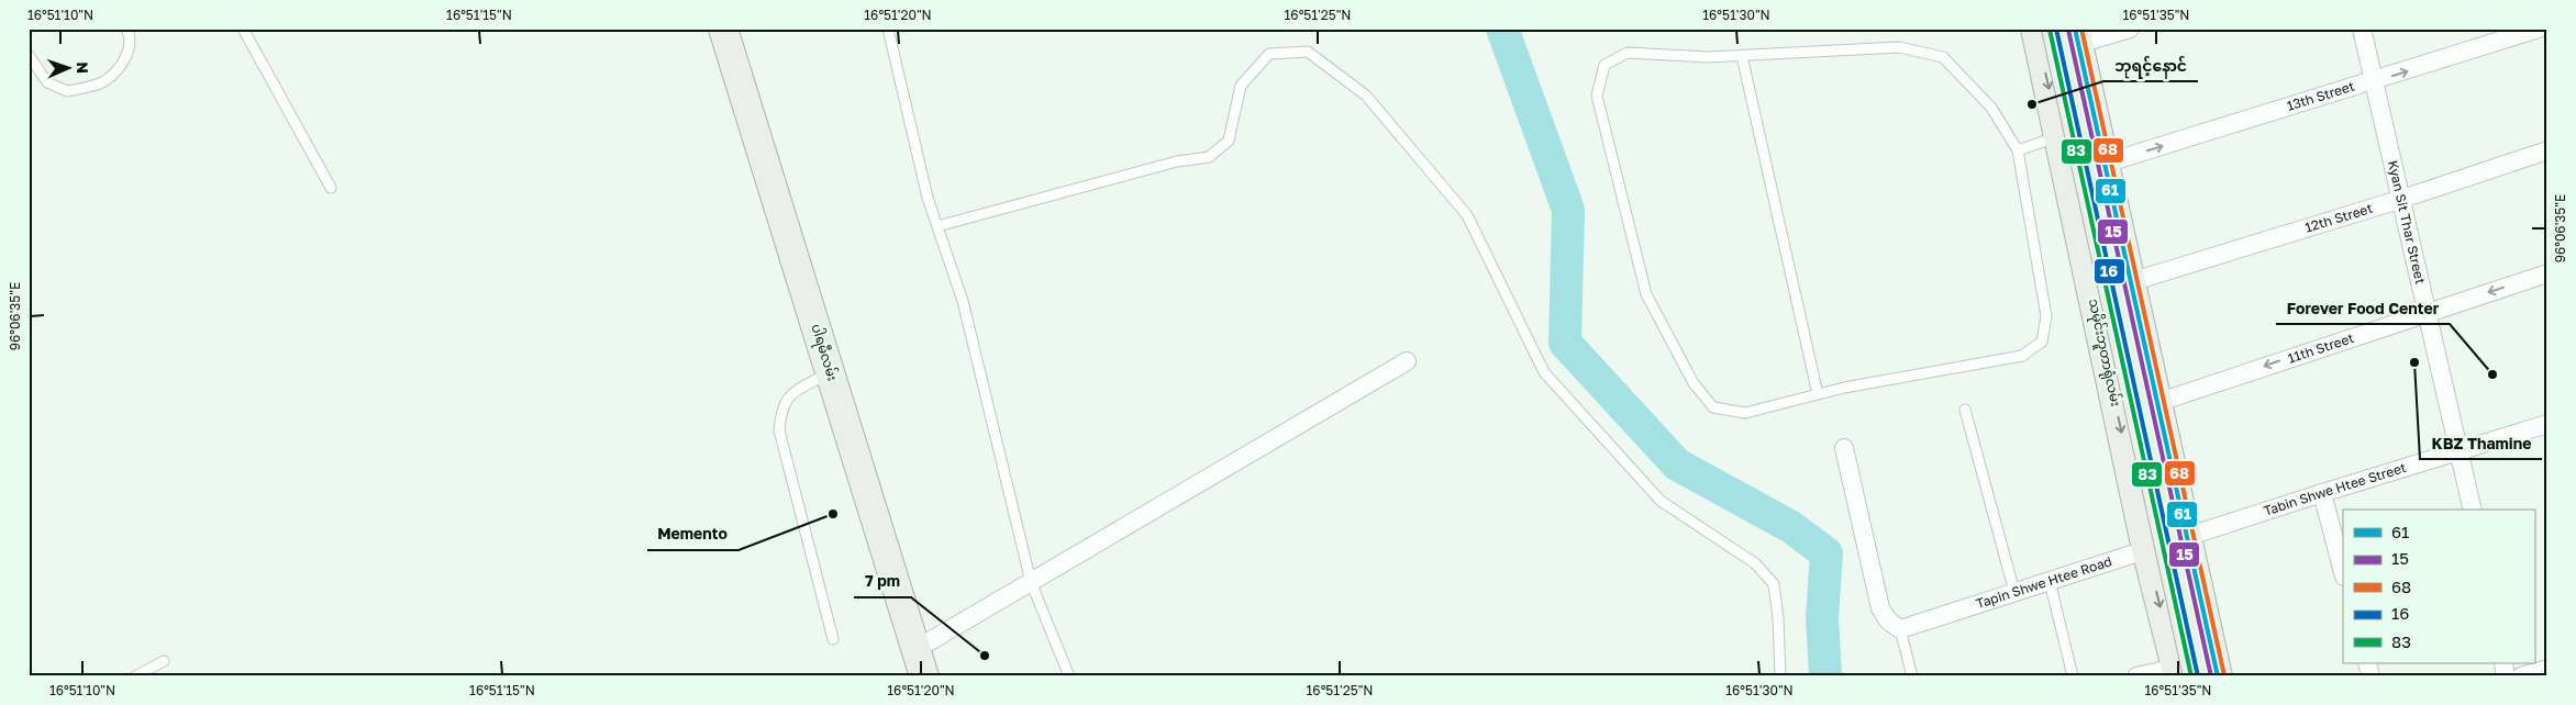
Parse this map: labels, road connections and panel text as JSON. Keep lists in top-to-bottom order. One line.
{"streets":{"main road":["ပါရမီလမ်း","သမိုင်းဘူတာရုံလမ်း"],"street":["13th Street","12th Street","Kyan Sit Thar Street","11th Street","Tabin Shwe Htee Street","Tapin Shwe Htee Road"]},"crossings":[["13th Street","Kyan Sit Thar Street"],["12th Street","Kyan Sit Thar Street"],["Kyan Sit Thar Street","11th Street"],["Kyan Sit Thar Street","Tabin Shwe Htee Street"],["သမိုင်းဘူတာရုံလမ်း","Tapin Shwe Htee Road"],["Tabin Shwe Htee Street","Tapin Shwe Htee Road"]],"one_way":["13th Street","11th Street"],"places":["ဘုရင့်နောင်","KBZ Thamine","Forever Food Center","Memento","7 pm"],"lines":["transit line 61","transit line 68","transit line 16","transit line 15","transit line 83"],"legend":["61","15","68","16","83"],"north":"right","coordinates":["16°51'10\"N","16°51'15\"N","16°51'20\"N","16°51'25\"N","16°51'30\"N","16°51'35\"N","96°06'35\"E"]}
